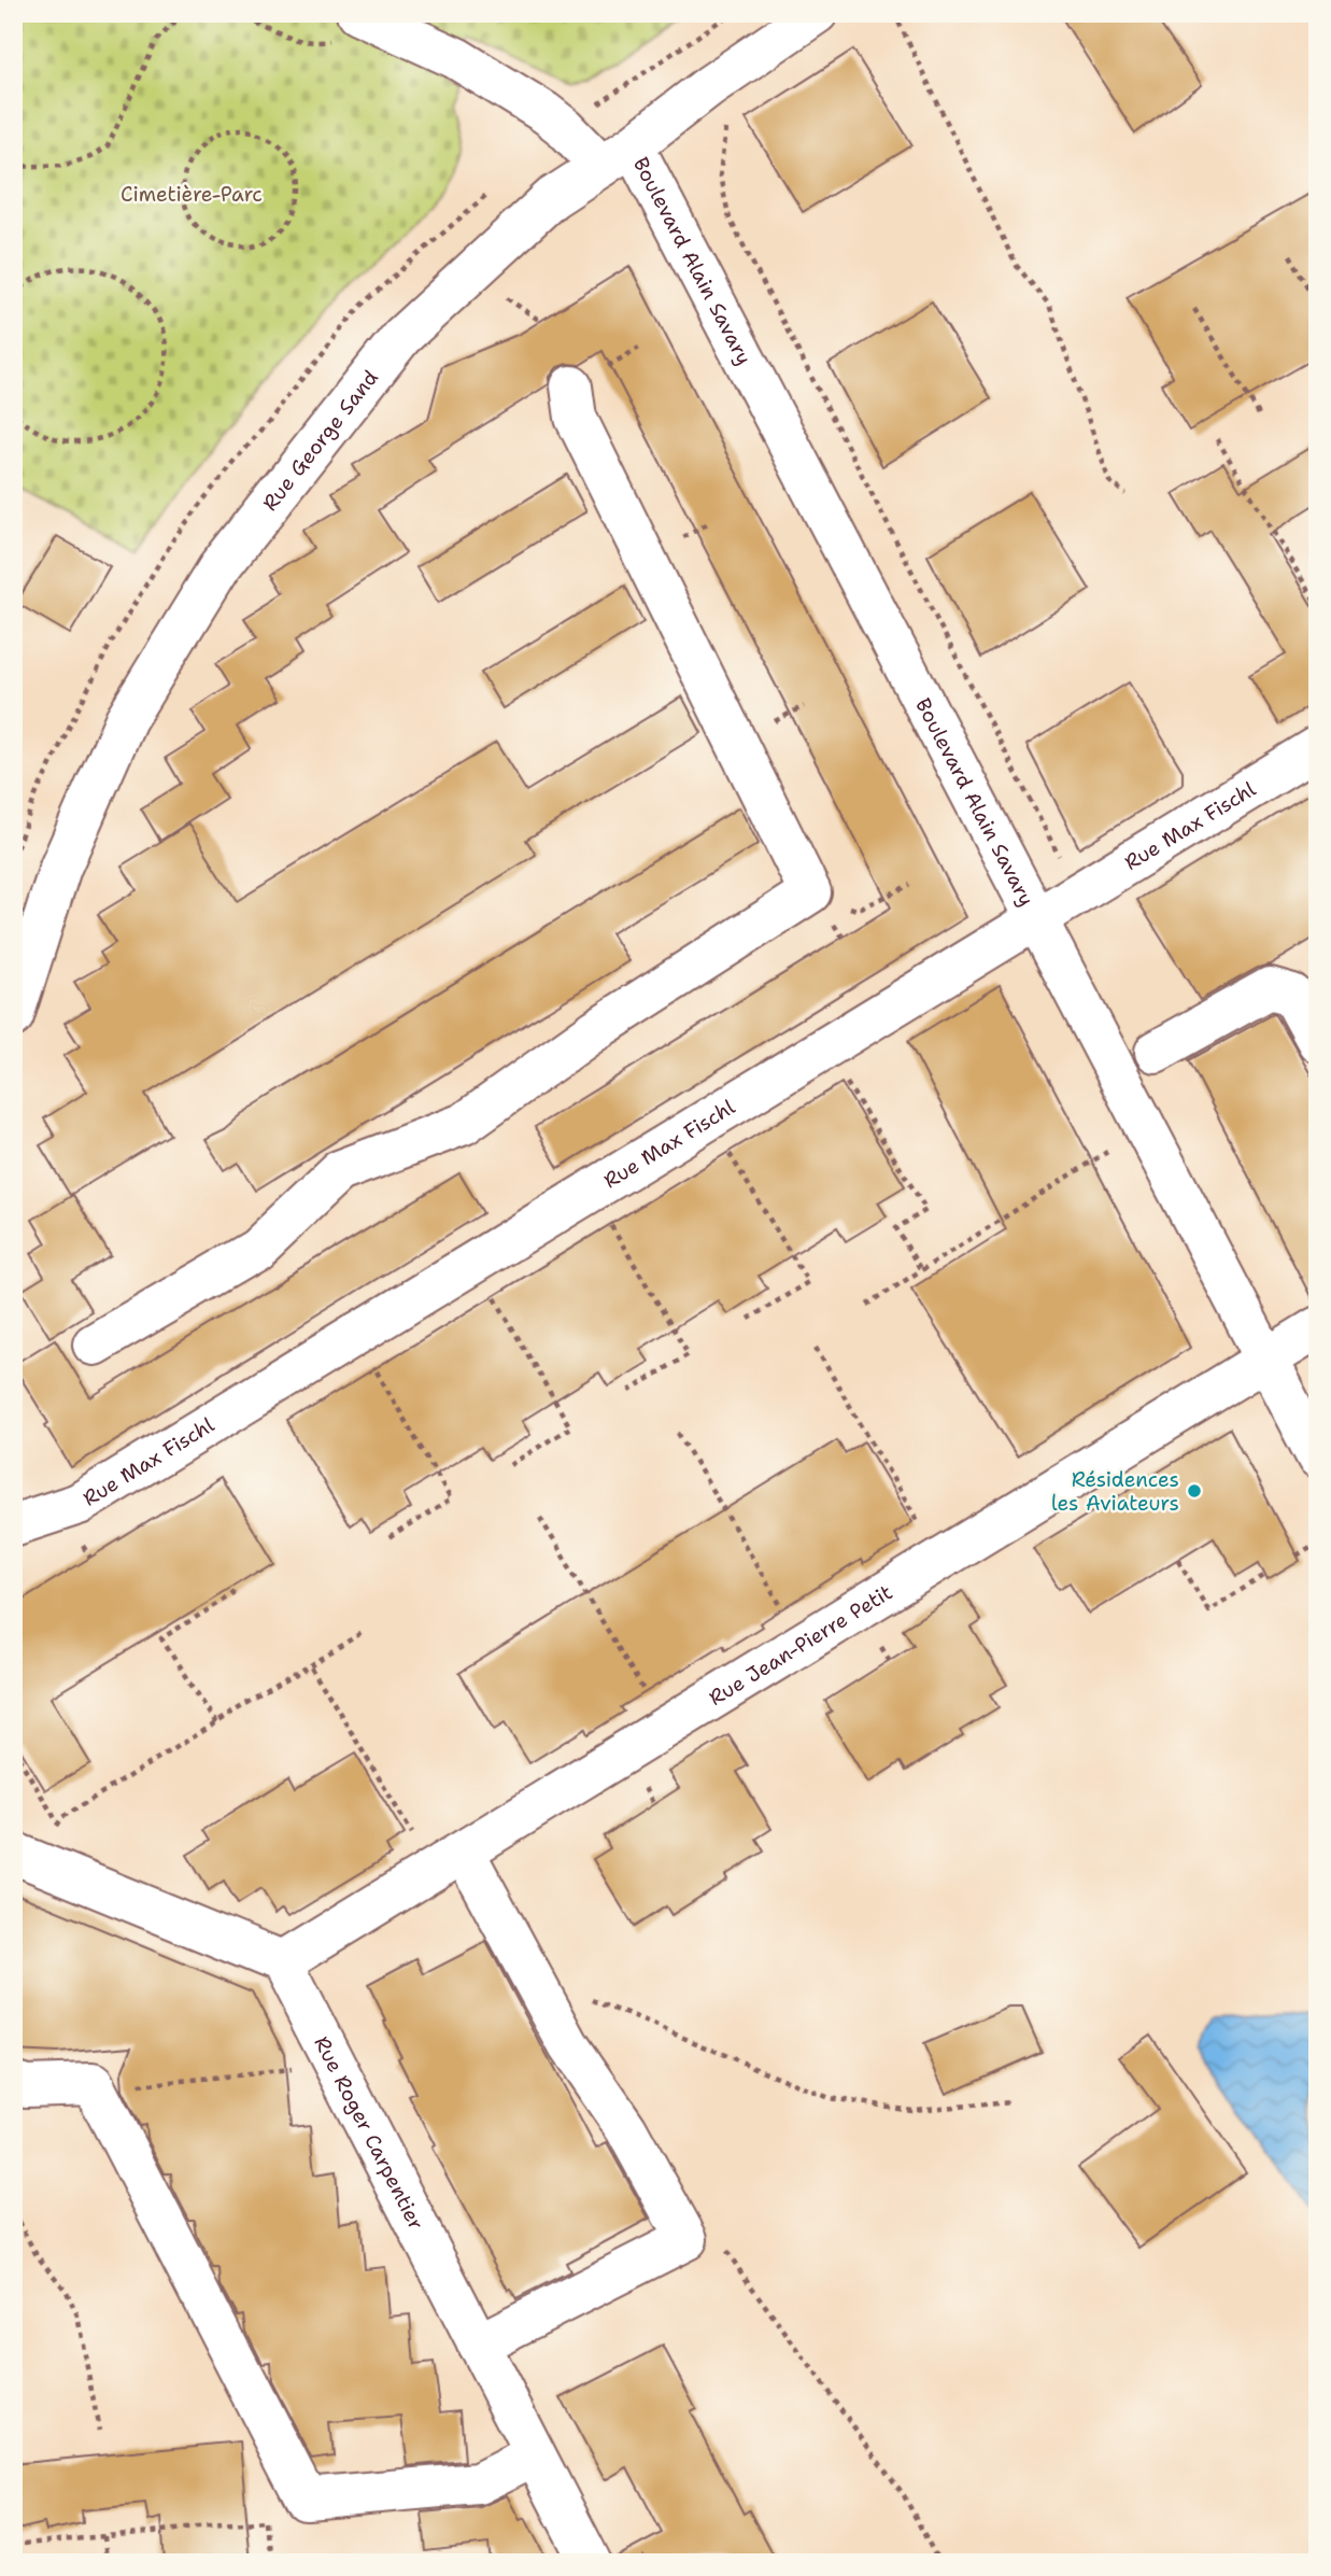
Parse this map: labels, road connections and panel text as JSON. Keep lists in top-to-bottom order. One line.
{"streets":{"street":["Boulevard Alain Savary","Rue George Sand","Rue Max Fischl","Rue Jean-Pierre Petit","Rue Roger Carpentier"]},"crossings":[["Boulevard Alain Savary","Rue George Sand"],["Boulevard Alain Savary","Rue Max Fischl"],["Boulevard Alain Savary","Rue Jean-Pierre Petit"],["Rue Jean-Pierre Petit","Rue Roger Carpentier"]],"parks":["Cimetière-Parc"],"places":["Résidences les Aviateurs"]}
